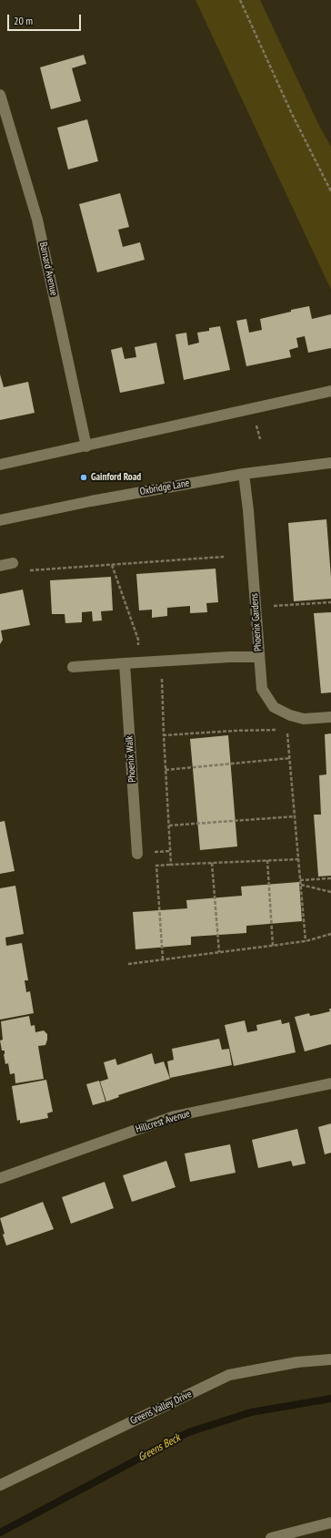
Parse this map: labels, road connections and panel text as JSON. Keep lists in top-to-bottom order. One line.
{"streets":{"street":["Barnard Avenue","Oxbridge Lane","Phoenix Gardens","Phoenix Walk","Hillcrest Avenue","Greens Valley Drive"]},"crossings":[["Oxbridge Lane","Phoenix Gardens"]],"water":["Greens Beck"],"places":["Gainford Road"],"scale_bar":"20 m"}
